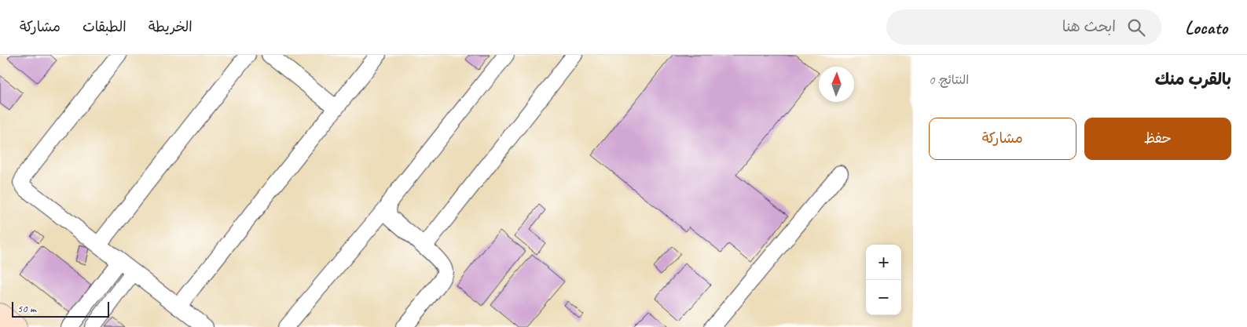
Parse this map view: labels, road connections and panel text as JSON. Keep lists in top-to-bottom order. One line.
{"scale_bar":"50 m","north":"top","page":{"header":"Locato","search":"ابحث هنا","nav":["الخريطة","الطبقات","مشاركة"],"heading":["بالقرب منك","النتائج: 0"],"buttons":["حفظ","مشاركة"],"map_buttons":["+","−"],"scale":"50 m"}}
